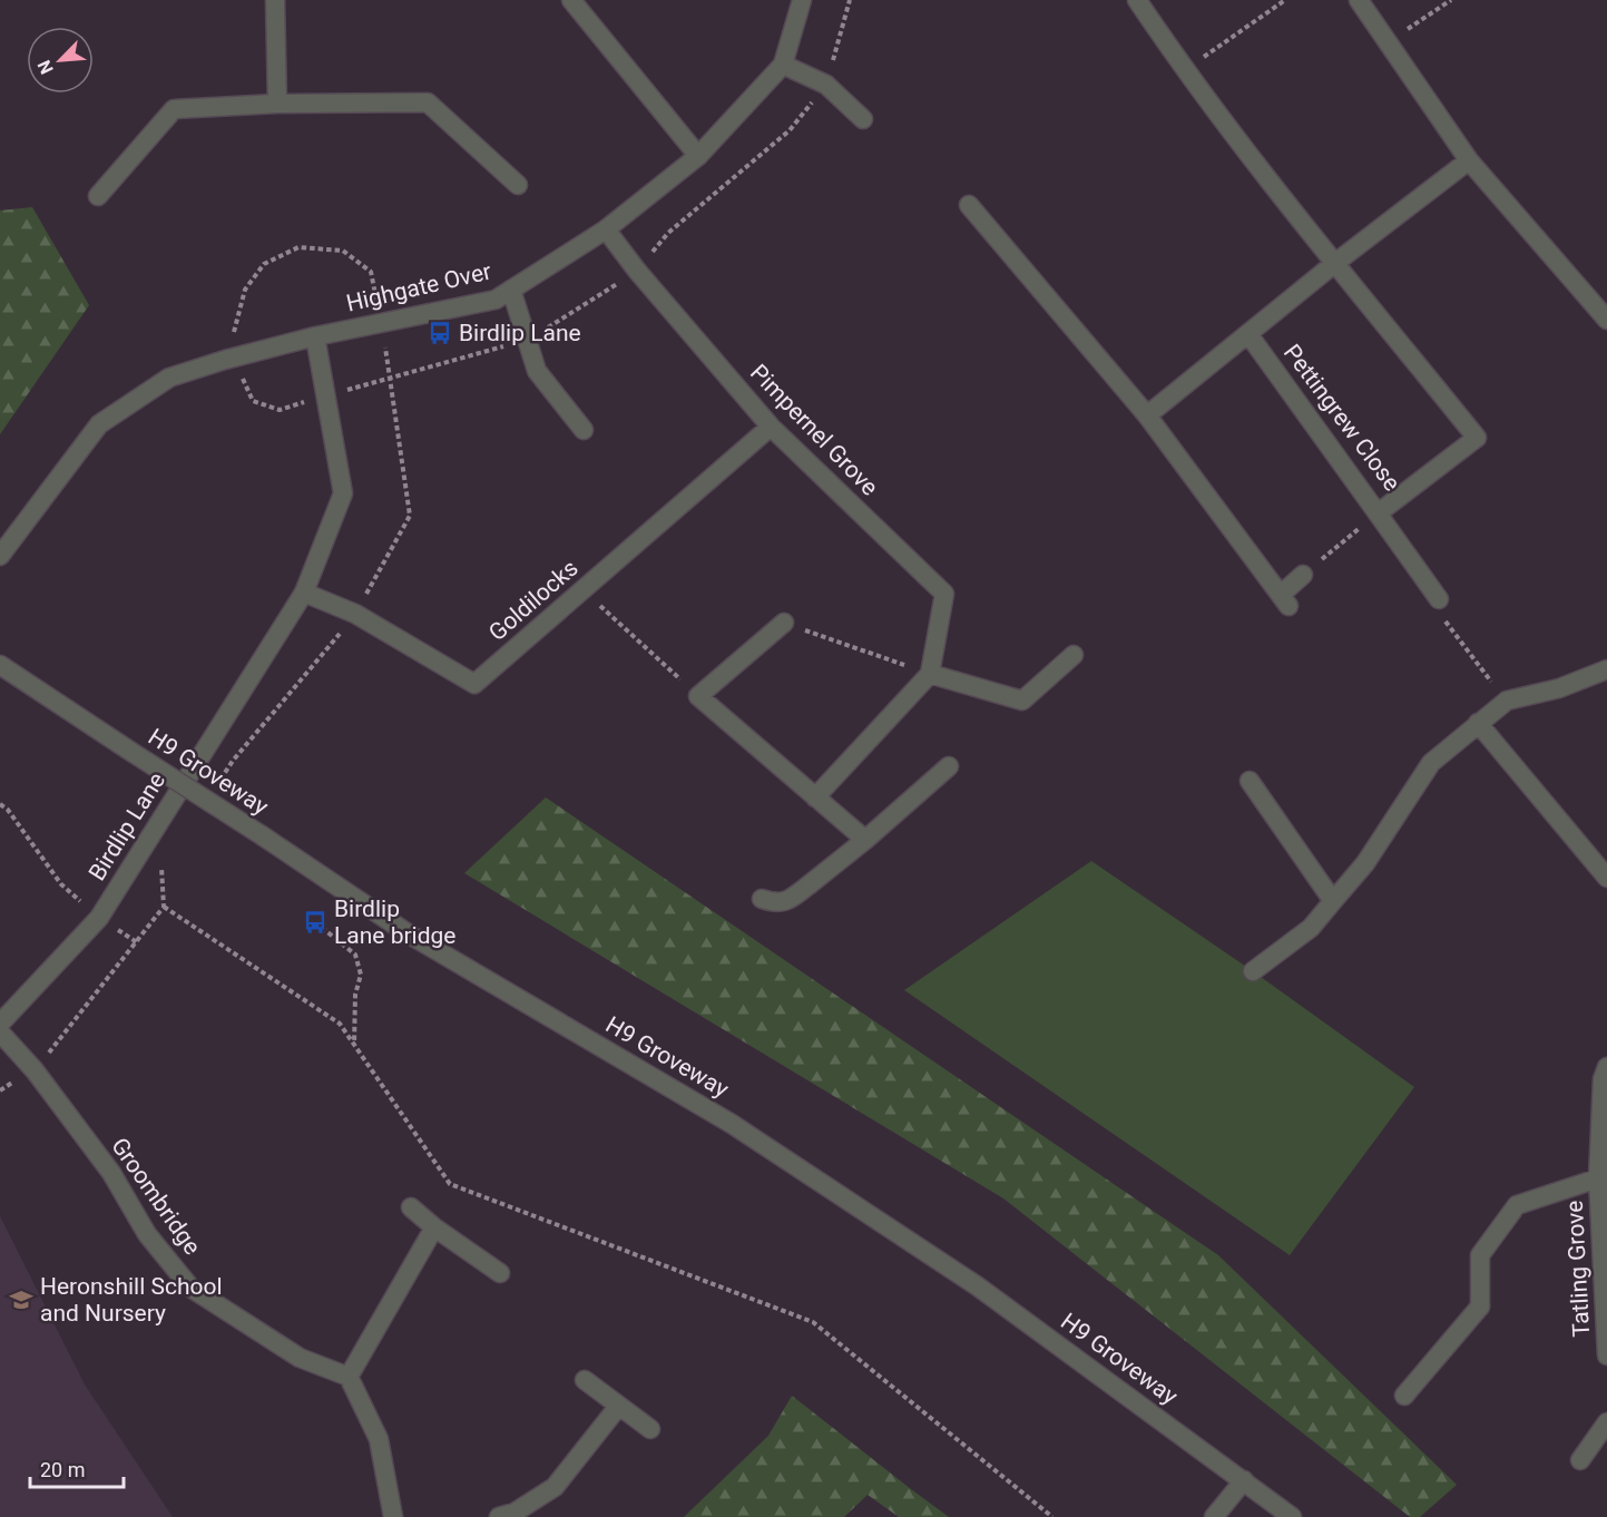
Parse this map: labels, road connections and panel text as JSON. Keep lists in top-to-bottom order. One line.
{"streets":{"street":["Highgate Over","Pettingrew Close","Pimpernel Grove","Goldilocks","H9 Groveway","Birdlip Lane","Groombridge","Tatling Grove"]},"crossings":[["Highgate Over","Pimpernel Grove"],["Highgate Over","Birdlip Lane"],["Pimpernel Grove","Goldilocks"],["Goldilocks","Birdlip Lane"]],"places":{"bus stop":["Birdlip Lane","Birdlip Lane bridge"],"school or university":["Heronshill School and Nursery"]},"scale_bar":"20 m","north":"bottom left"}
